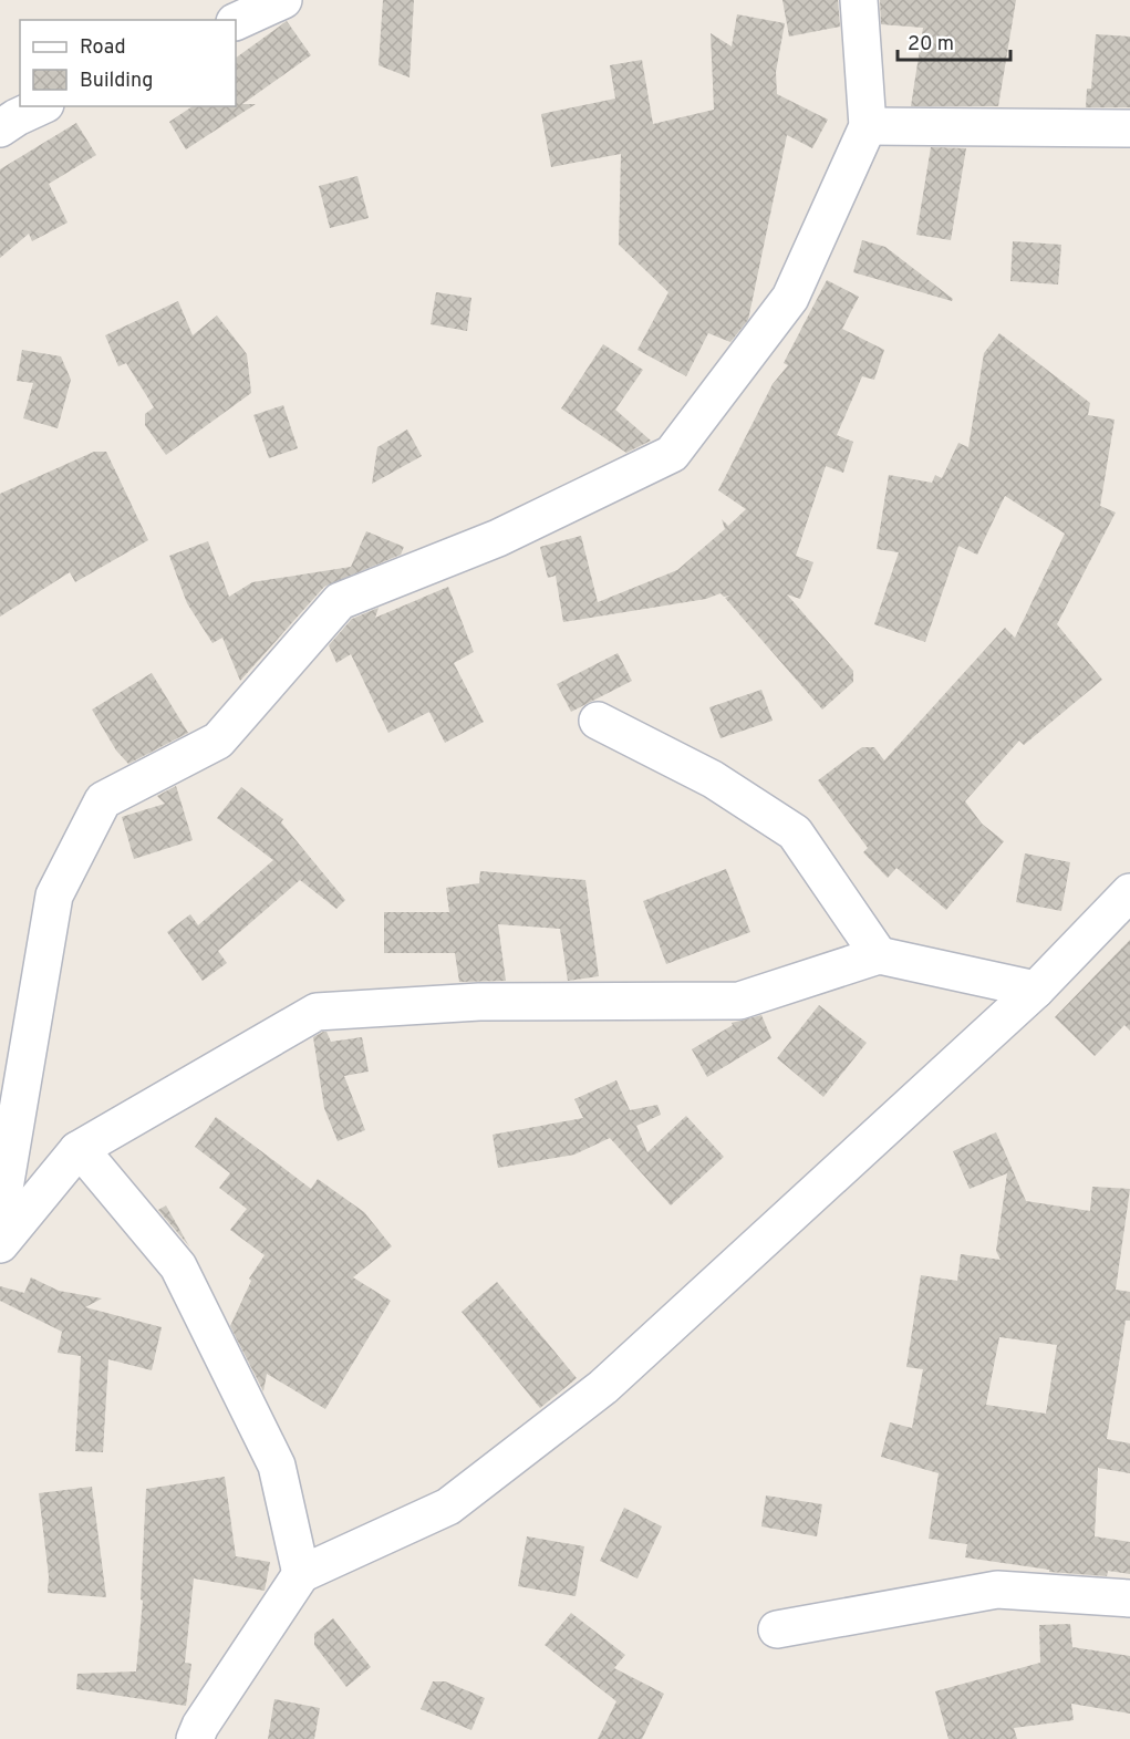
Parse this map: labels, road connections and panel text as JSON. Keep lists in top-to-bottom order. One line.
{"legend":["Road","Building"],"scale_bar":"20 m"}
